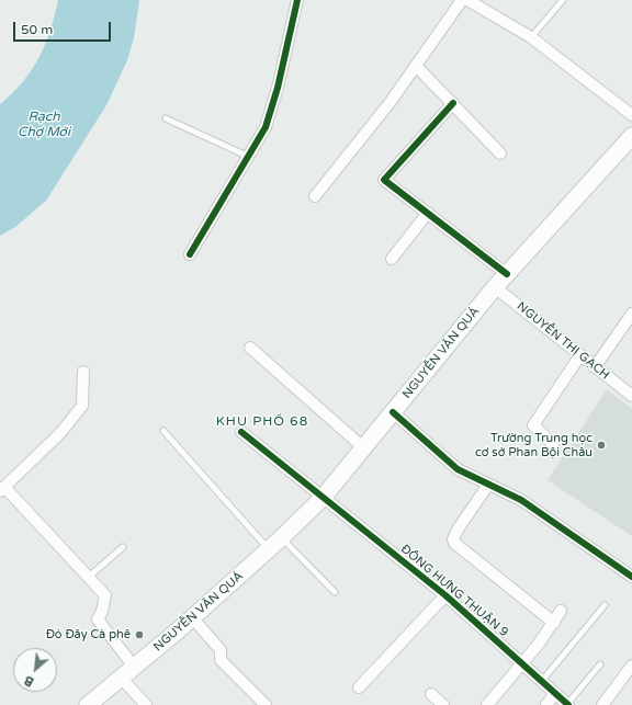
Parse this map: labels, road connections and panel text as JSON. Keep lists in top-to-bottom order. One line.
{"streets":{"main road":["NGUYỄN VĂN QUÁ"],"street":["NGUYỄN THỊ GẠCH","ĐÔNG HƯNG THUẬN 9"]},"crossings":[["NGUYỄN THỊ GẠCH","NGUYỄN VĂN QUÁ"],["NGUYỄN VĂN QUÁ","ĐÔNG HƯNG THUẬN 9"]],"districts":["KHU PHỐ 68"],"water":["Rạch Chợ Mới"],"places":["Trường Trung học cơ sở Phan Bội Châu","Đó Đây Cà phê"],"scale_bar":"50 m","north":"bottom left"}
